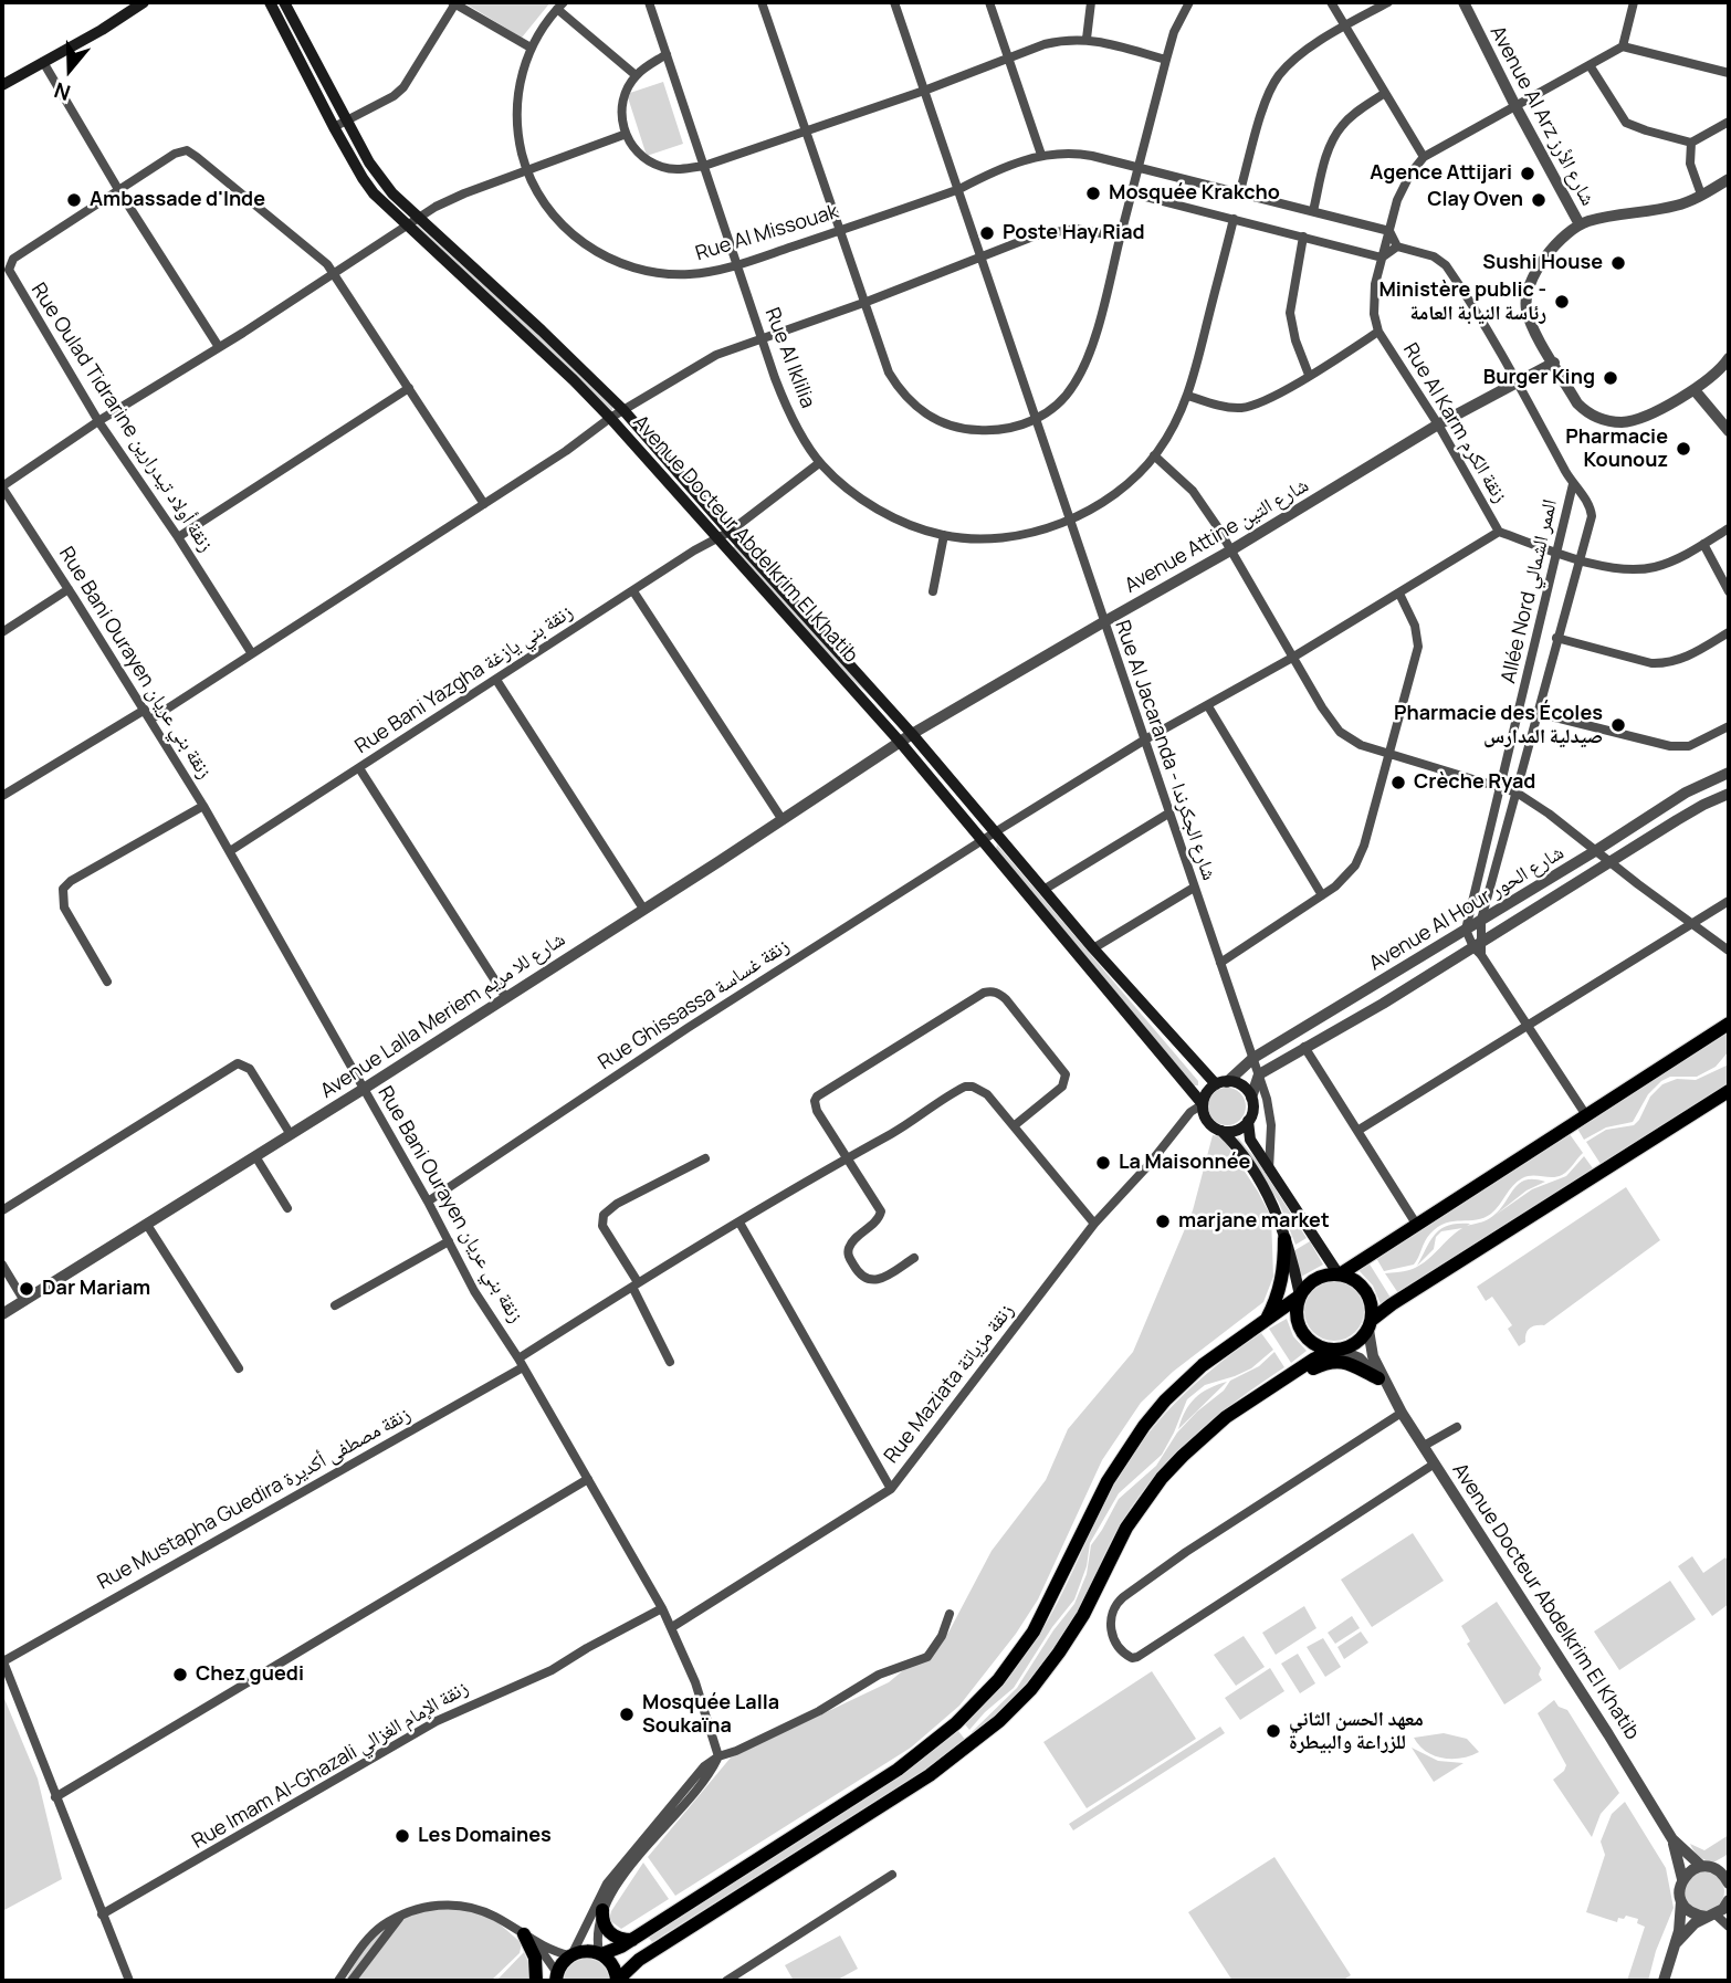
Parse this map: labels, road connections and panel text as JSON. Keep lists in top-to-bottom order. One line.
{"streets":{"main road":["Avenue Docteur Abdelkrim El Khatib"],"street":["Avenue Al Arz شارع الأرز","Rue Al Missouak","Rue Al Iklilia","Rue Oulad Tidrarine زنقة أولاد تيدرارين","Rue Al Karm زنقة الكرم","Avenue Attine شارع التين","Allée Nord الممر الشمالي","Rue Bani Ourayen زنقة بني عريان","Rue Bani Yazgha زنقة بني يازغة","Rue Al Jacaranda - شارع الجكرندا","Avenue Al Hour شارع الحور","Rue Ghissassa زنقة غساسة","Avenue Lalla Meriem شارع للا مريم","Rue Maziata زنقة مزياتة","Rue Mustapha Guedira زنقة مصطفى أكديرة","Rue Imam Al-Ghazali زنقة الإمام الغزالي"]},"crossings":[["Avenue Al Arz شارع الأرز","Rue Al Karm زنقة الكرم"],["Avenue Al Arz شارع الأرز","Avenue Attine شارع التين"],["Rue Al Missouak","Rue Al Iklilia"],["Rue Al Missouak","Rue Al Jacaranda - شارع الجكرندا"],["Rue Al Iklilia","Rue Bani Yazgha زنقة بني يازغة"],["Rue Al Iklilia","Rue Al Jacaranda - شارع الجكرندا"],["Rue Al Karm زنقة الكرم","Avenue Attine شارع التين"],["Rue Al Karm زنقة الكرم","Allée Nord الممر الشمالي"],["Rue Al Karm زنقة الكرم","Rue Ghissassa زنقة غساسة"],["Avenue Attine شارع التين","Avenue Docteur Abdelkrim El Khatib"],["Avenue Attine شارع التين","Rue Al Jacaranda - شارع الجكرندا"],["Avenue Attine شارع التين","Avenue Lalla Meriem شارع للا مريم"],["Avenue Docteur Abdelkrim El Khatib","Rue Bani Yazgha زنقة بني يازغة"],["Avenue Docteur Abdelkrim El Khatib","Avenue Al Hour شارع الحور"],["Avenue Docteur Abdelkrim El Khatib","Rue Ghissassa زنقة غساسة"],["Avenue Docteur Abdelkrim El Khatib","Avenue Lalla Meriem شارع للا مريم"],["Avenue Docteur Abdelkrim El Khatib","Rue Maziata زنقة مزياتة"],["Allée Nord الممر الشمالي","Avenue Al Hour شارع الحور"],["Rue Bani Ourayen زنقة بني عريان","Rue Bani Yazgha زنقة بني يازغة"],["Rue Bani Ourayen زنقة بني عريان","Rue Ghissassa زنقة غساسة"],["Rue Bani Ourayen زنقة بني عريان","Avenue Lalla Meriem شارع للا مريم"],["Rue Bani Ourayen زنقة بني عريان","Rue Maziata زنقة مزياتة"],["Rue Bani Ourayen زنقة بني عريان","Rue Mustapha Guedira زنقة مصطفى أكديرة"],["Rue Bani Ourayen زنقة بني عريان","Rue Imam Al-Ghazali زنقة الإمام الغزالي"],["Rue Al Jacaranda - شارع الجكرندا","Avenue Al Hour شارع الحور"],["Rue Al Jacaranda - شارع الجكرندا","Rue Ghissassa زنقة غساسة"],["Avenue Al Hour شارع الحور","Rue Maziata زنقة مزياتة"],["Rue Maziata زنقة مزياتة","Rue Mustapha Guedira زنقة مصطفى أكديرة"]],"places":["Agence Attijari","Mosquée Krakcho","Ambassade d'Inde","Clay Oven","Poste Hay Riad","Sushi House","Ministère public - رئاسة النيابة العامة","Burger King","Pharmacie Kounouz","Pharmacie des Écoles صيدلية المدارس","Crèche Ryad","La Maisonnée","marjane market","Dar Mariam","Chez guedi","Mosquée Lalla Soukaïna","معهد الحسن الثاني للزراعة والبيطرة","Les Domaines"],"north":"bottom"}
